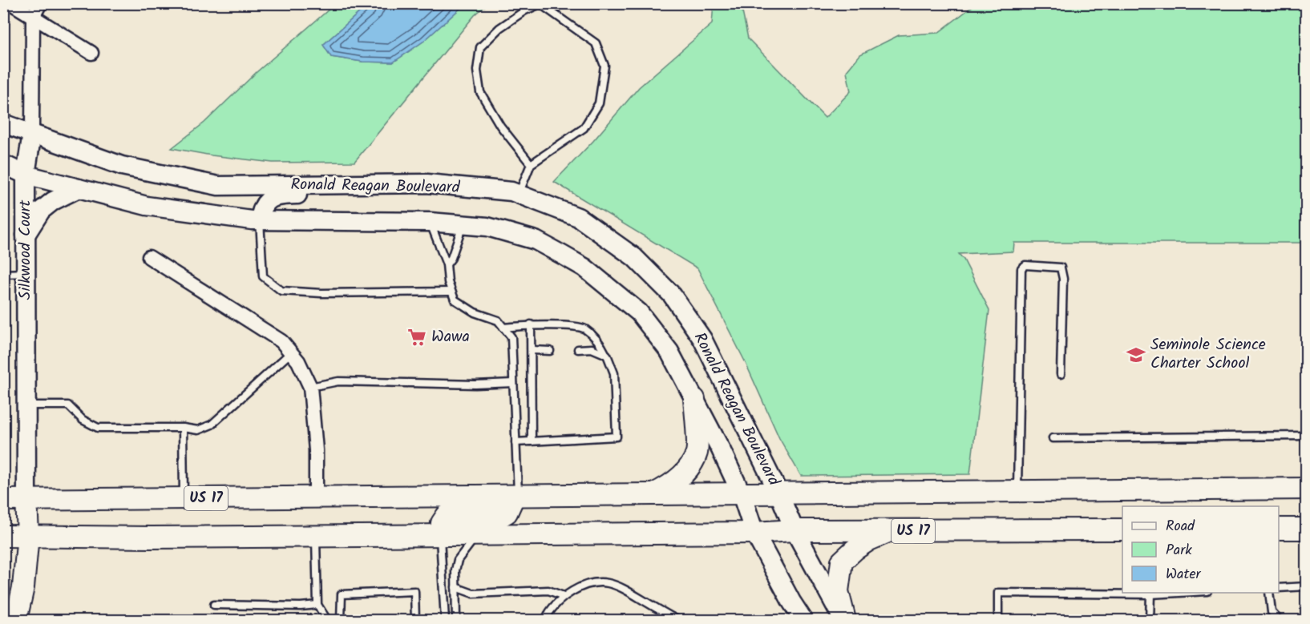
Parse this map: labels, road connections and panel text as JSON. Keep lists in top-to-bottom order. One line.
{"streets":{"main road":["Ronald Reagan Boulevard","Silkwood Court","US 17"]},"crossings":[["Ronald Reagan Boulevard","Silkwood Court"],["Ronald Reagan Boulevard","US 17"],["Silkwood Court","US 17"]],"places":{"supermarket":["Wawa"],"school or university":["Seminole Science Charter School"]},"legend":["Road","Park","Water"]}
